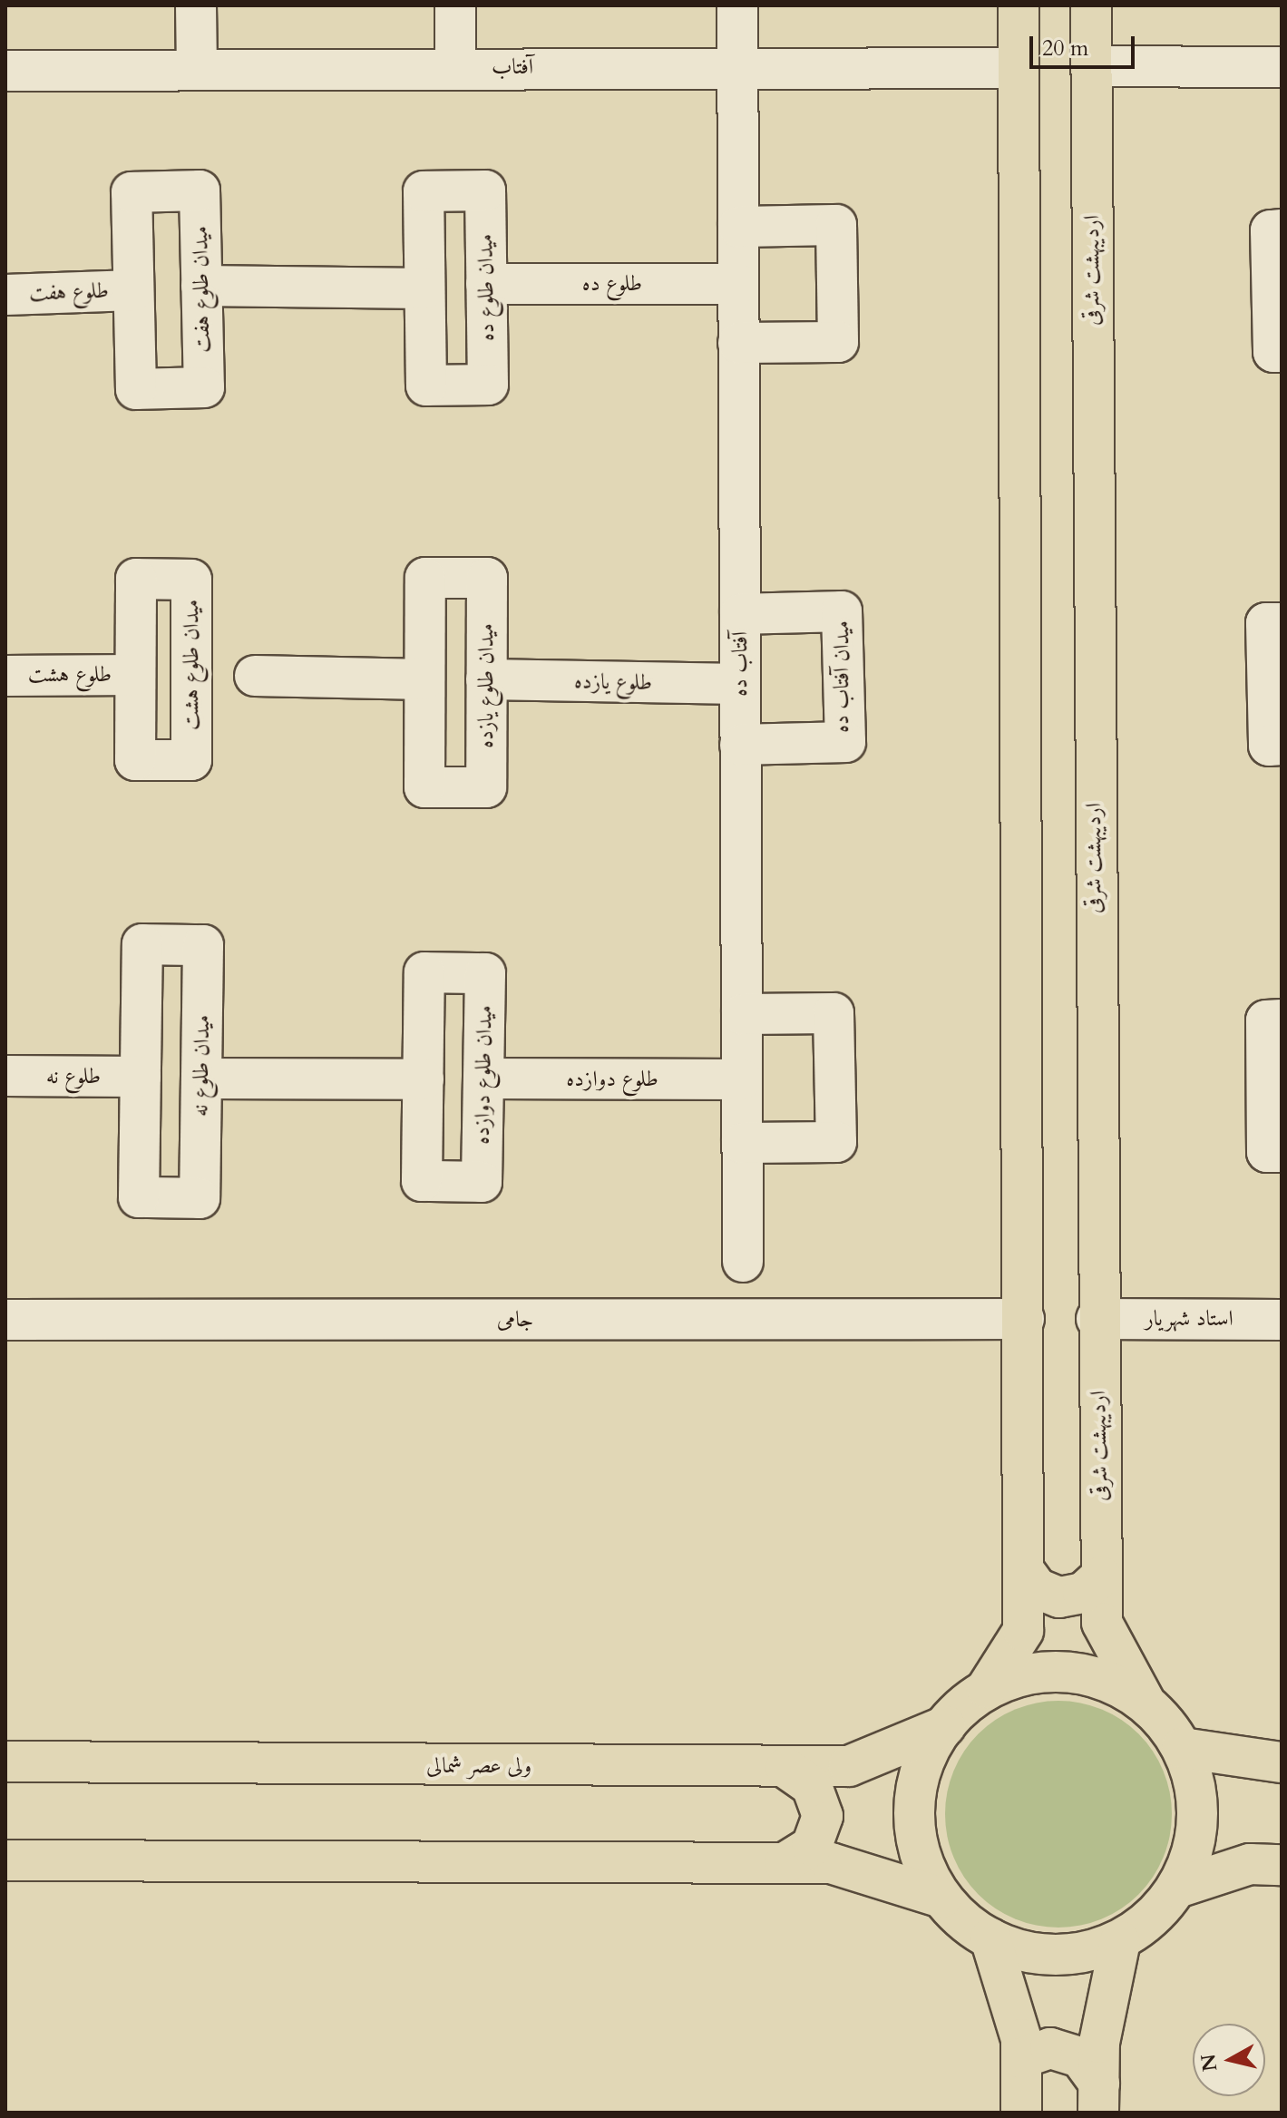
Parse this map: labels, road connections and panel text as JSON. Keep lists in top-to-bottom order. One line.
{"streets":{"main road":["اردیبهشت شرقی","ولی عصر شمالی"],"street":["آفتاب","طلوع ده","میدان طلوع ده","میدان طلوع هفت","طلوع هفت","آفتاب ده","طلوع هشت","میدان آفتاب ده","طلوع یازده","میدان طلوع یازده","میدان طلوع نه","میدان طلوع دوازده","طلوع نه","طلوع دوازده","استاد شهریار","جامی"]},"crossings":[["آفتاب","آفتاب ده"],["اردیبهشت شرقی","استاد شهریار"],["طلوع ده","میدان طلوع ده"],["طلوع ده","آفتاب ده"],["میدان طلوع هفت","طلوع هفت"],["آفتاب ده","میدان آفتاب ده"],["آفتاب ده","طلوع یازده"],["آفتاب ده","طلوع دوازده"],["طلوع یازده","میدان طلوع یازده"],["میدان طلوع نه","طلوع نه"],["میدان طلوع دوازده","طلوع دوازده"]],"scale_bar":"20 m","north":"left"}
